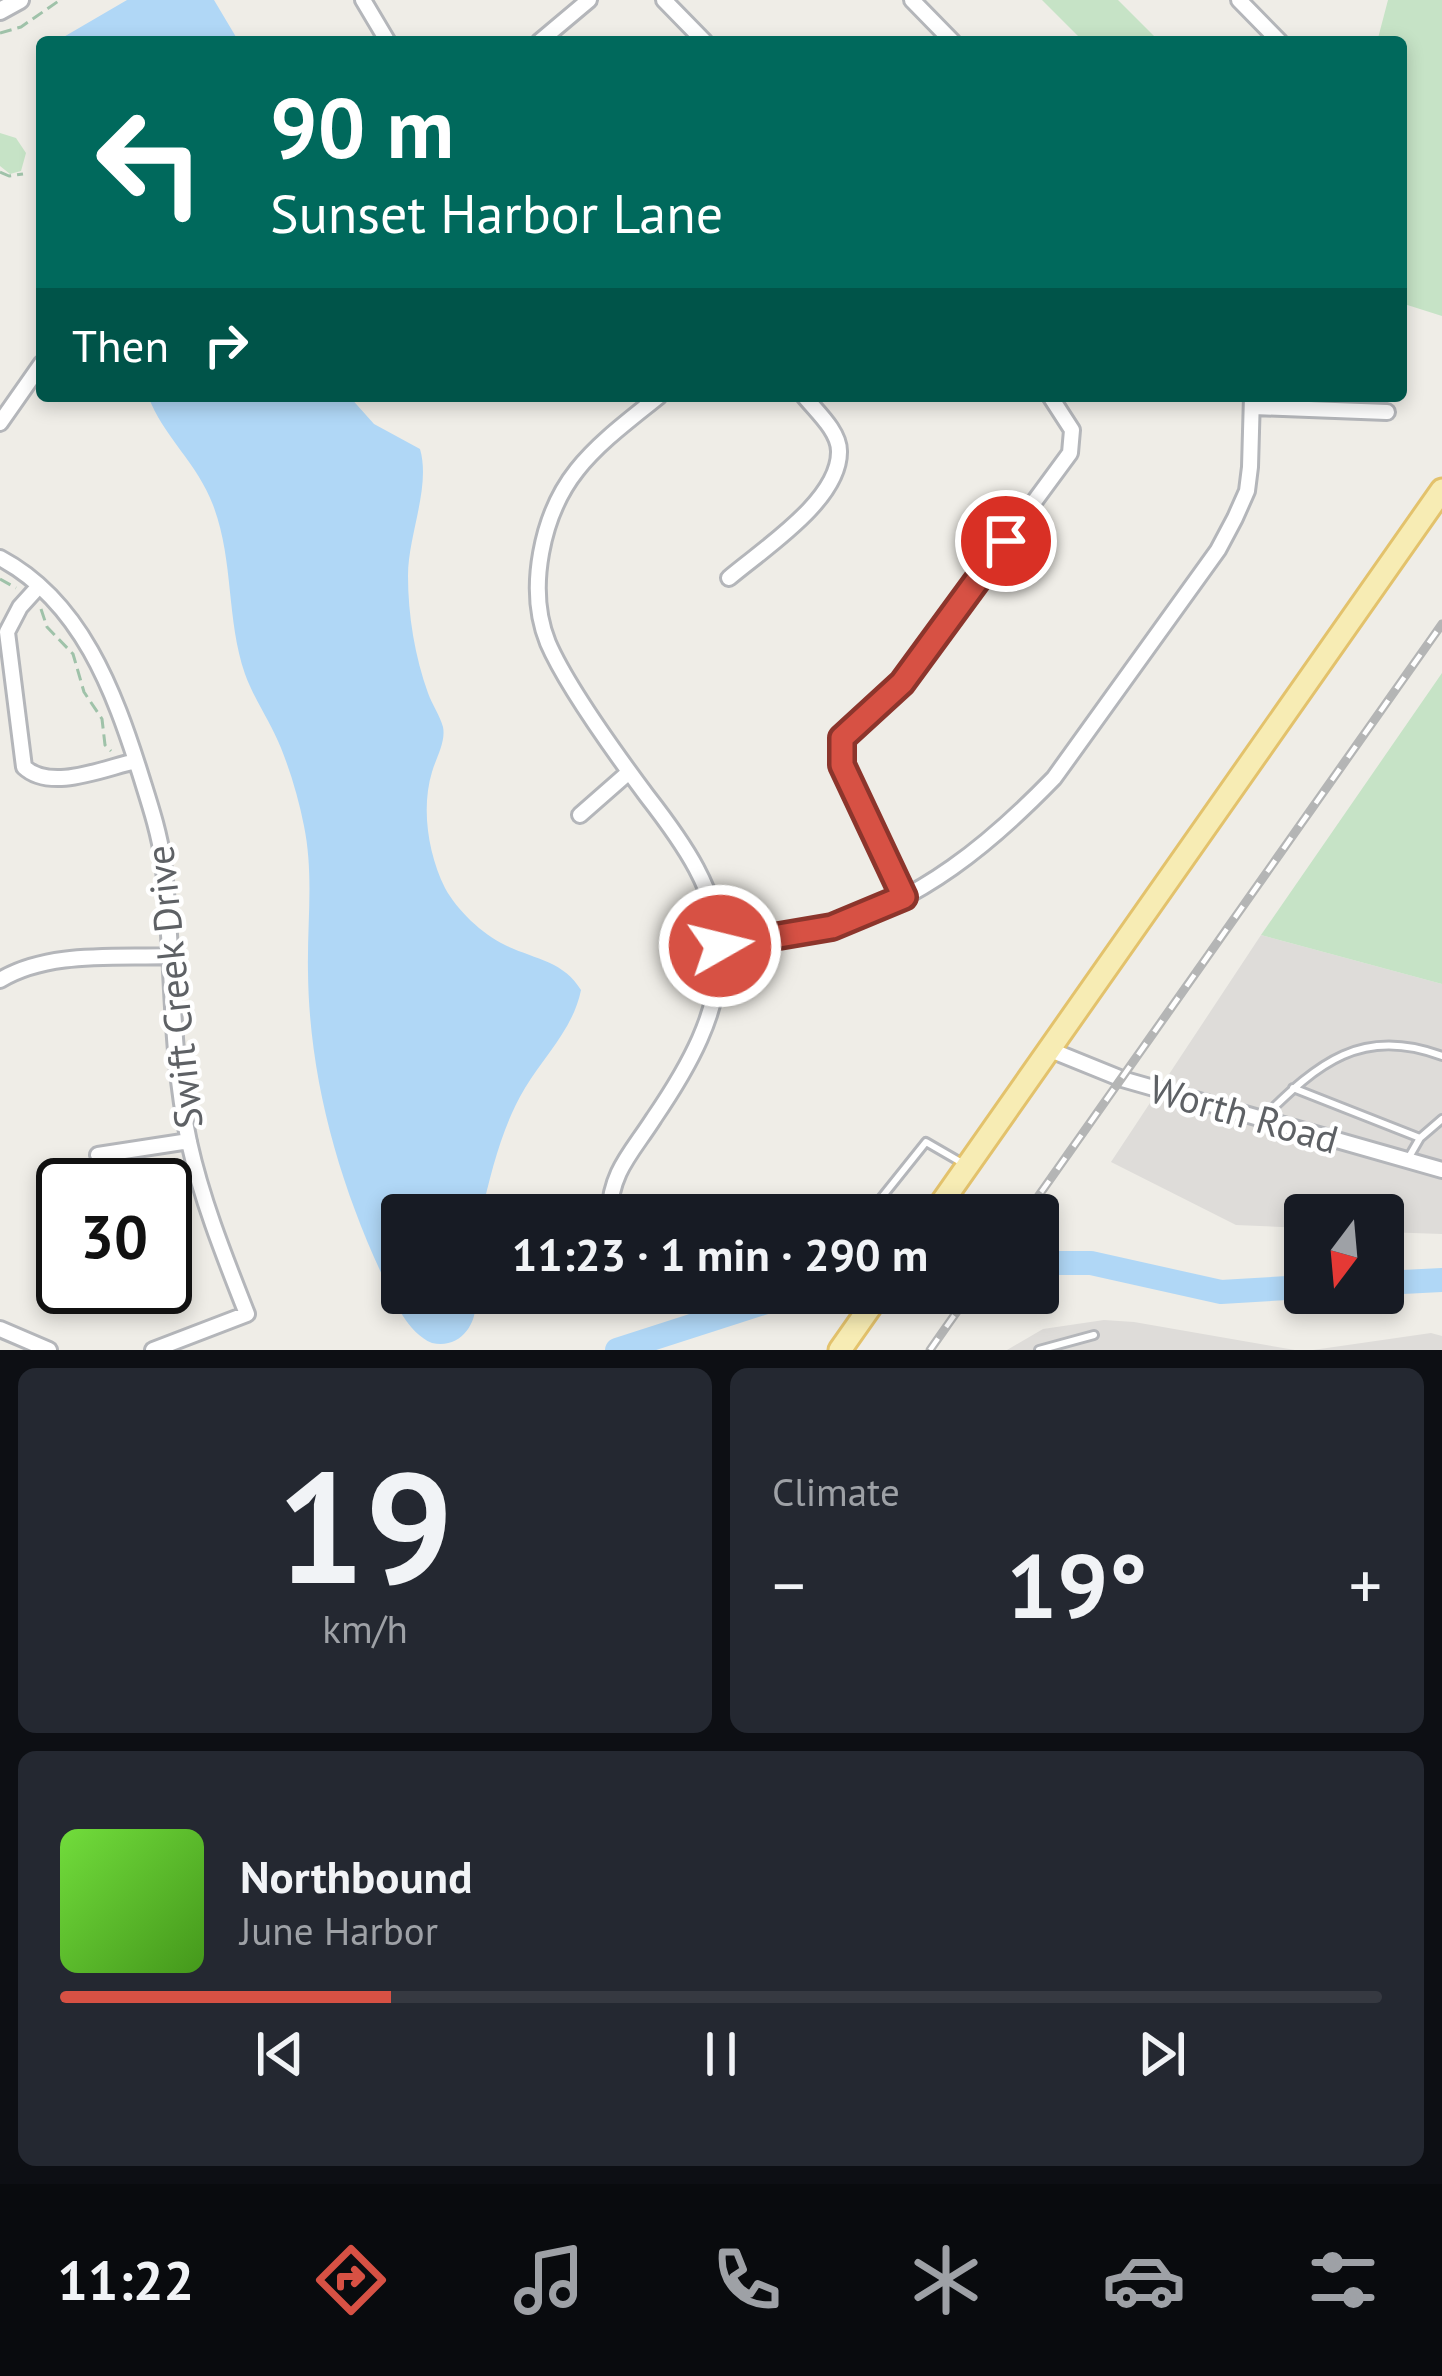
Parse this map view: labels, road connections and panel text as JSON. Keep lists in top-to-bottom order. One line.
{"streets":{"street":["Swift Creek Drive","Worth Road"]},"north":"bottom","page":{"turn":["90 m","Sunset Harbor Lane"],"then":"Then","limit":"30","trip":"11:23 · 1 min · 290 m","tile":[["19","km/h"],"Climate"],"heat":["−","19°","+"],"song":["Northbound","June Harbor"],"tabs":"11:22"}}
